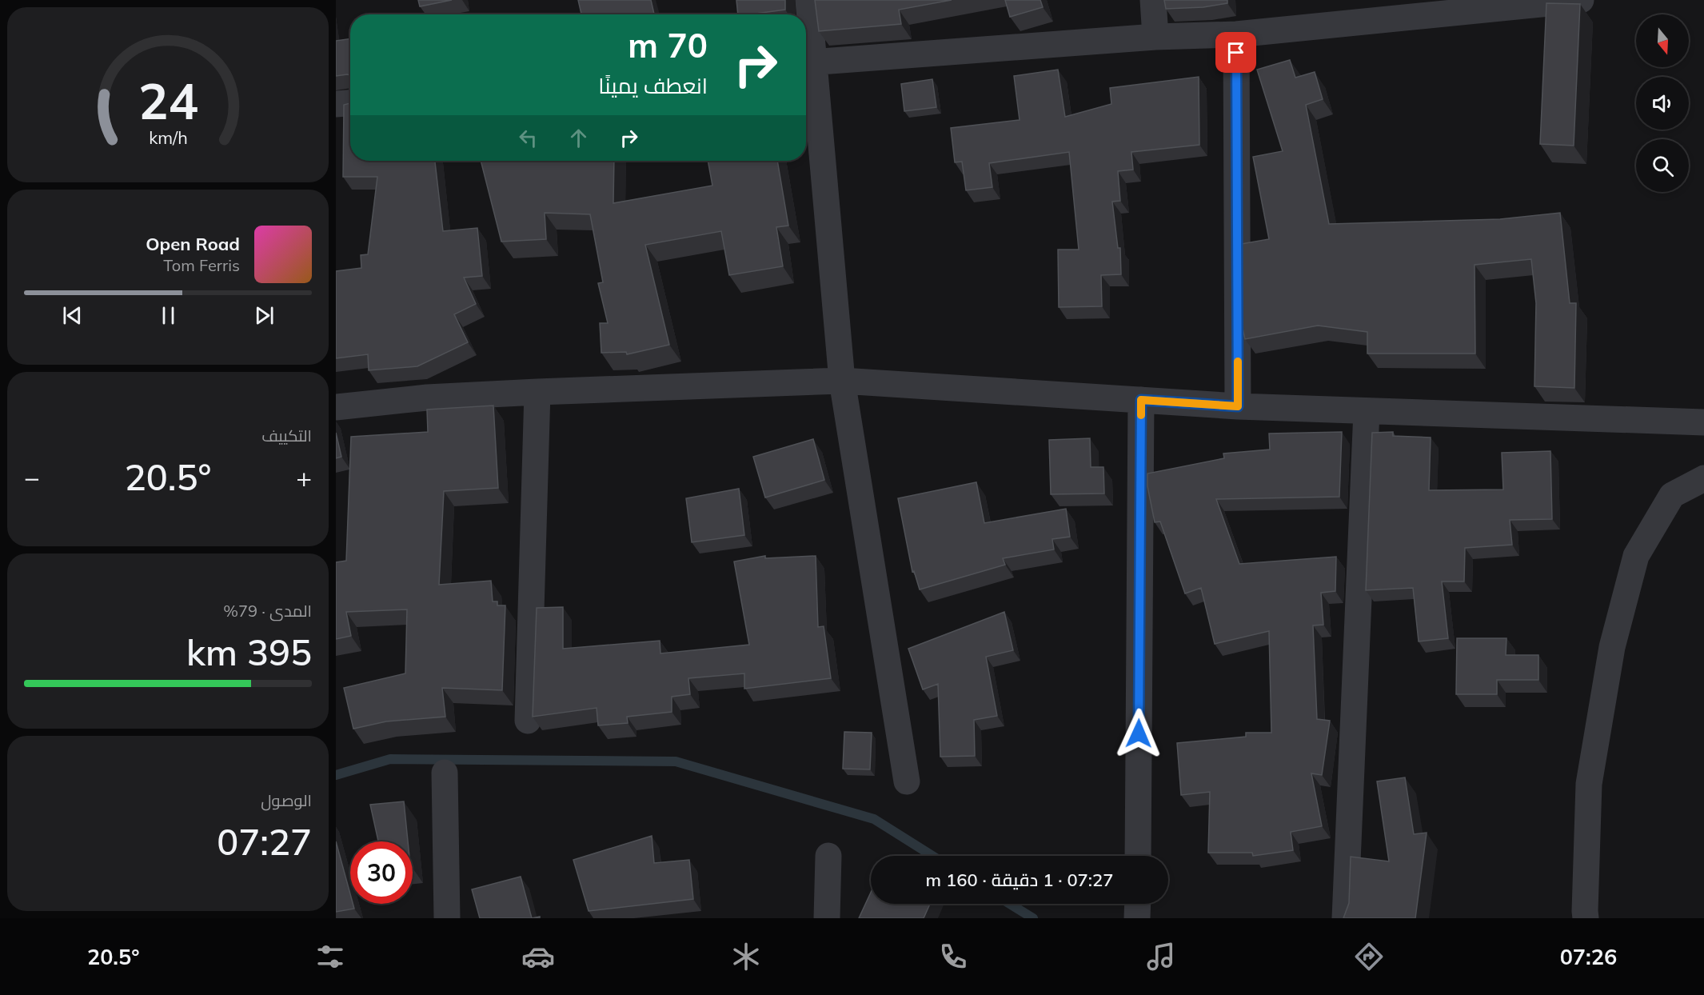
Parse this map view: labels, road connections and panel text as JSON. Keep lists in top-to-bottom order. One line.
{"north":"bottom","page":{"turn":["70 m","انعطف يمينًا"],"song":["Open Road","Tom Ferris"],"tile":["التكييف",["المدى · 79%","395 km"],["الوصول","07:27"]],"heat":["−","20.5°","+"],"limit":"30","trip":"07:27 · 1 دقيقة · 160 m","tabs":["07:26","20.5°"],"gauge":["24","km/h"]}}
